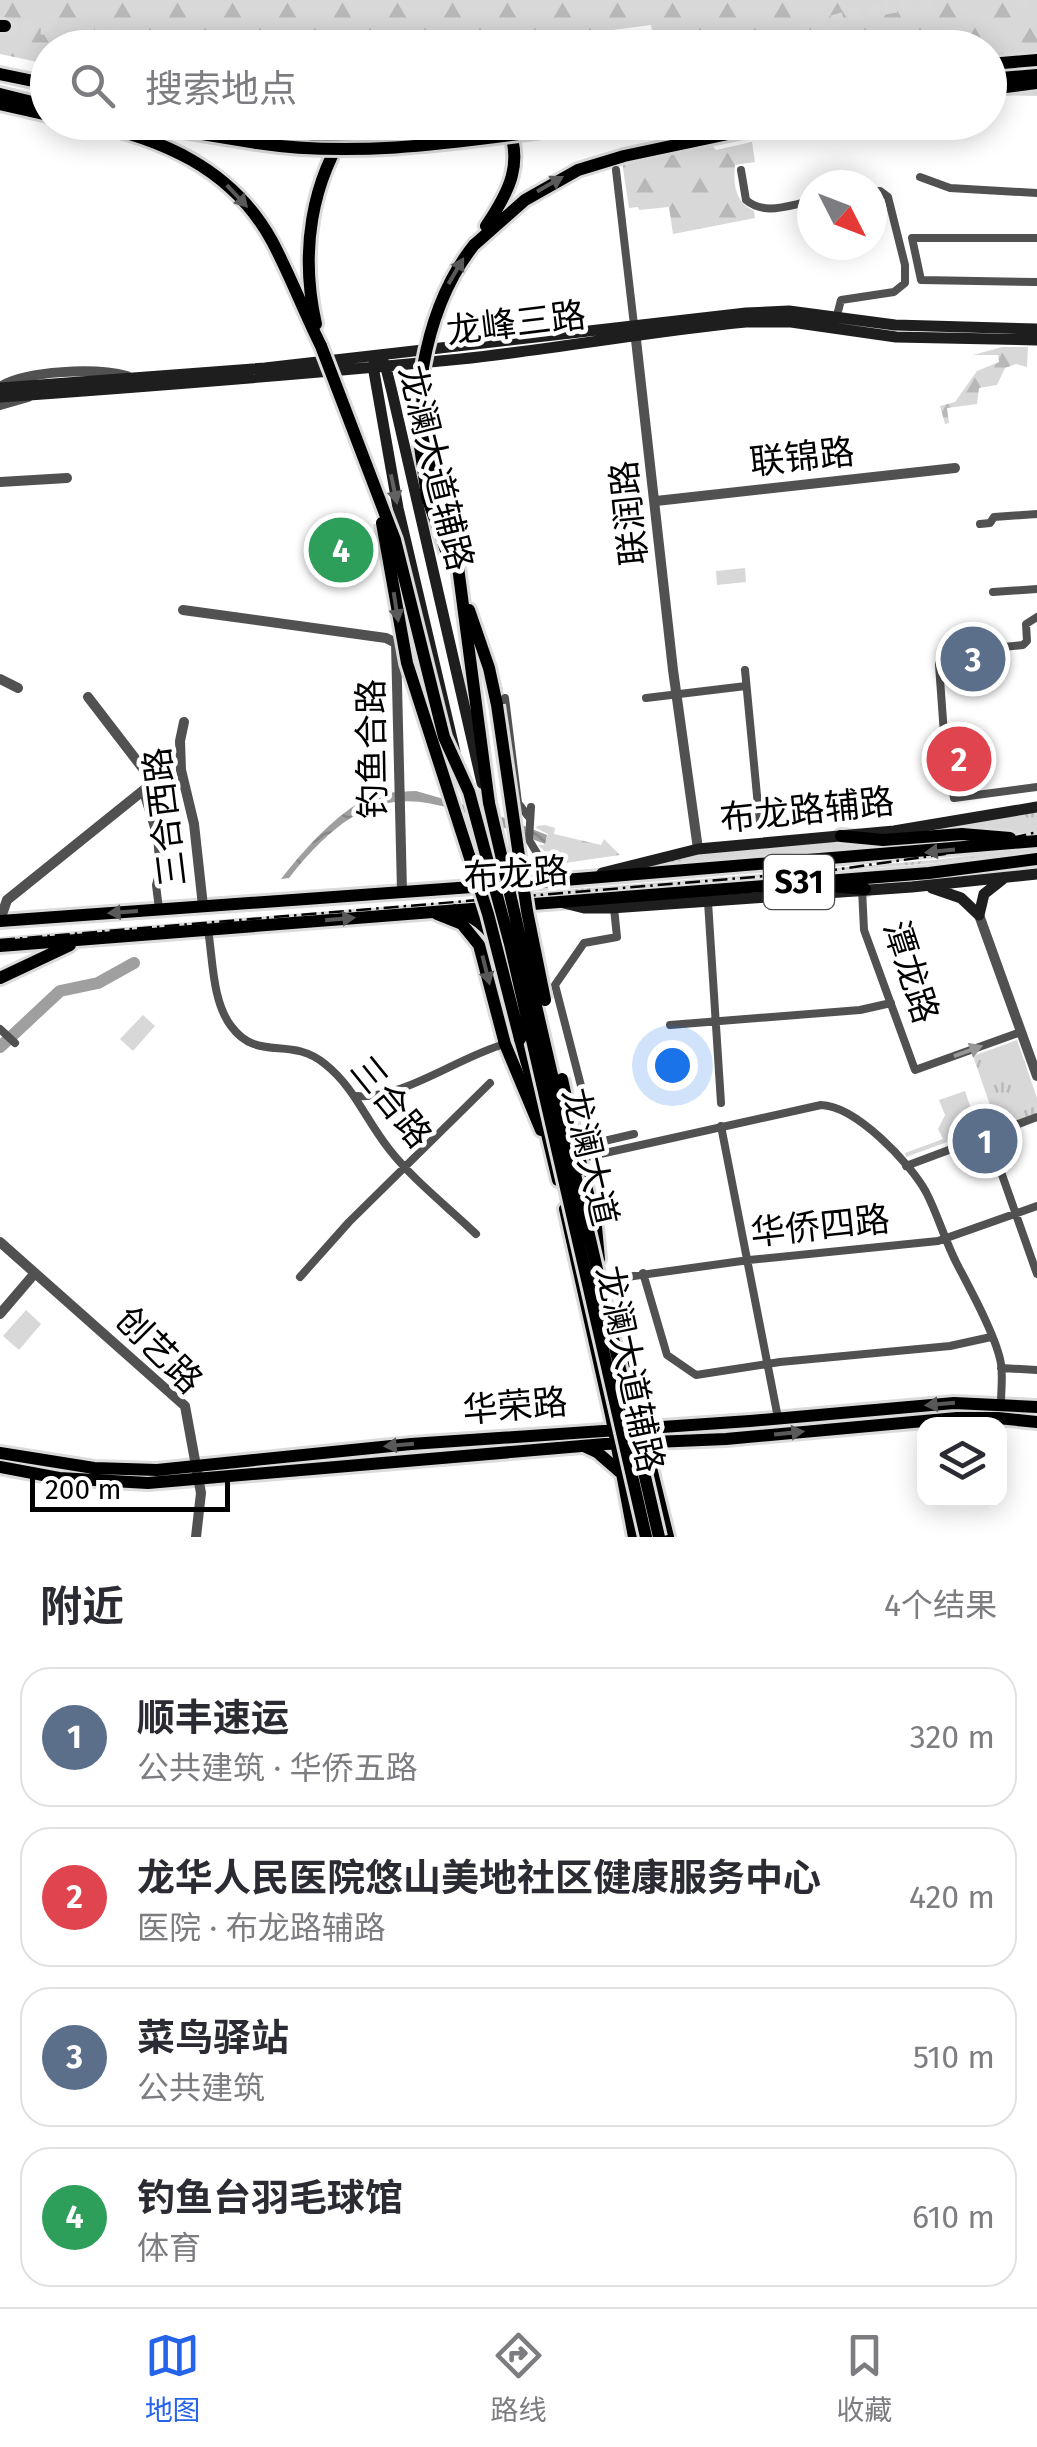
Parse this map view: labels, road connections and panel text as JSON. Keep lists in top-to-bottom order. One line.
{"streets":{"main road":["龙峰三路","龙澜大道辅路","布龙路辅路","布龙路","S31","龙澜大道","华荣路"],"street":["联锦路","联润路","钓鱼合路","三合西路","潭龙路","三合路","华侨四路","创艺路"]},"crossings":[["龙峰三路","龙澜大道辅路"],["龙峰三路","联润路"],["龙峰三路","龙澜大道"],["联锦路","联润路"],["龙澜大道辅路","布龙路"],["龙澜大道辅路","龙澜大道"],["龙澜大道辅路","华侨四路"],["龙澜大道辅路","华荣路"],["联润路","布龙路辅路"],["钓鱼合路","布龙路"],["布龙路辅路","布龙路"],["三合西路","布龙路"],["布龙路","三合路"],["创艺路","华荣路"]],"scale_bar":"200 m","north":"bottom right","page":{"search":"搜索地点","pins":["4","3","2","1"],"scale":"200 m","heading":["附近","4个结果"],"list":[{"mark":"1","name":"顺丰速运","note":"公共建筑 · 华侨五路","value":"320 m"},{"mark":"2","name":"龙华人民医院悠山美地社区健康服务中心","note":"医院 · 布龙路辅路","value":"420 m"},{"mark":"3","name":"菜鸟驿站","note":"公共建筑","value":"510 m"},{"mark":"4","name":"钓鱼台羽毛球馆","note":"体育","value":"610 m"}],"nav":["地图","路线","收藏"]}}
